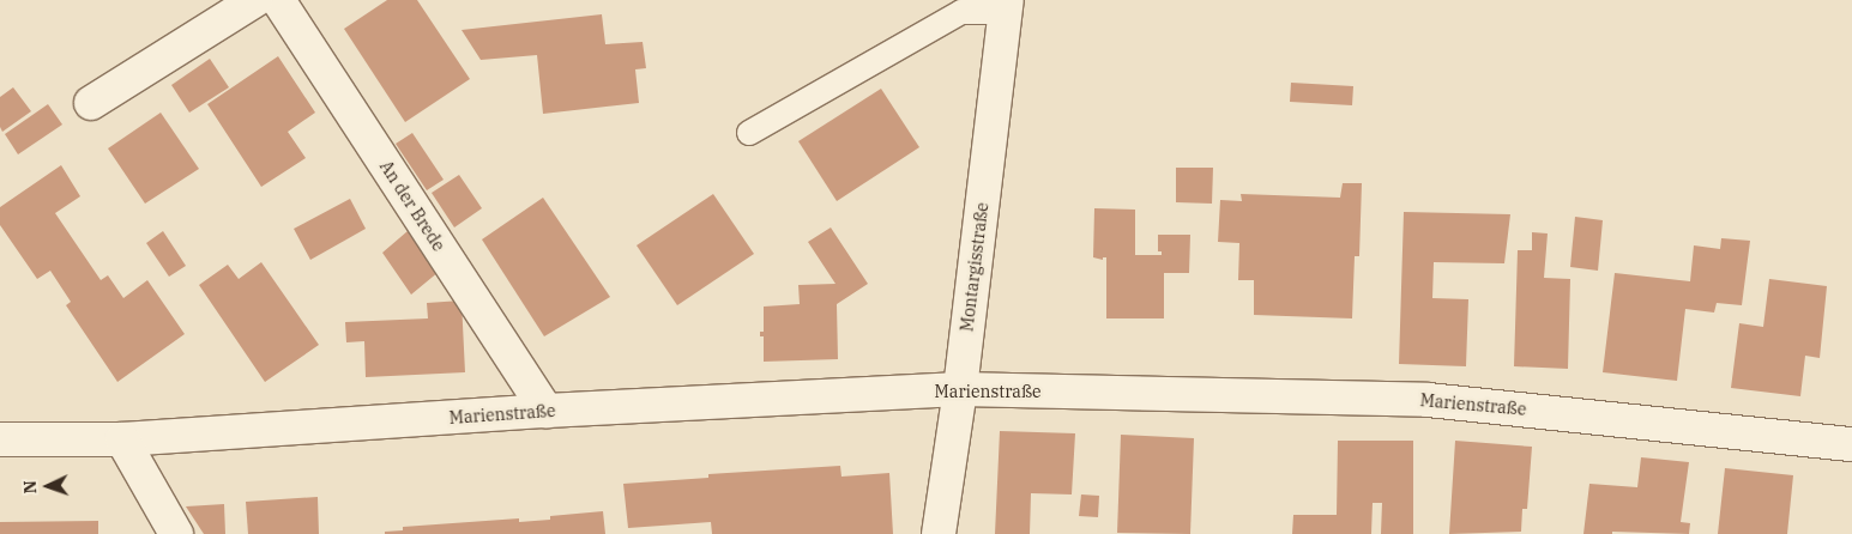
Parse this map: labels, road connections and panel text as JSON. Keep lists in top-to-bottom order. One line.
{"streets":{"street":["An der Brede","Montargisstraße","Marienstraße"]},"crossings":[["An der Brede","Marienstraße"],["Montargisstraße","Marienstraße"]],"north":"left"}
